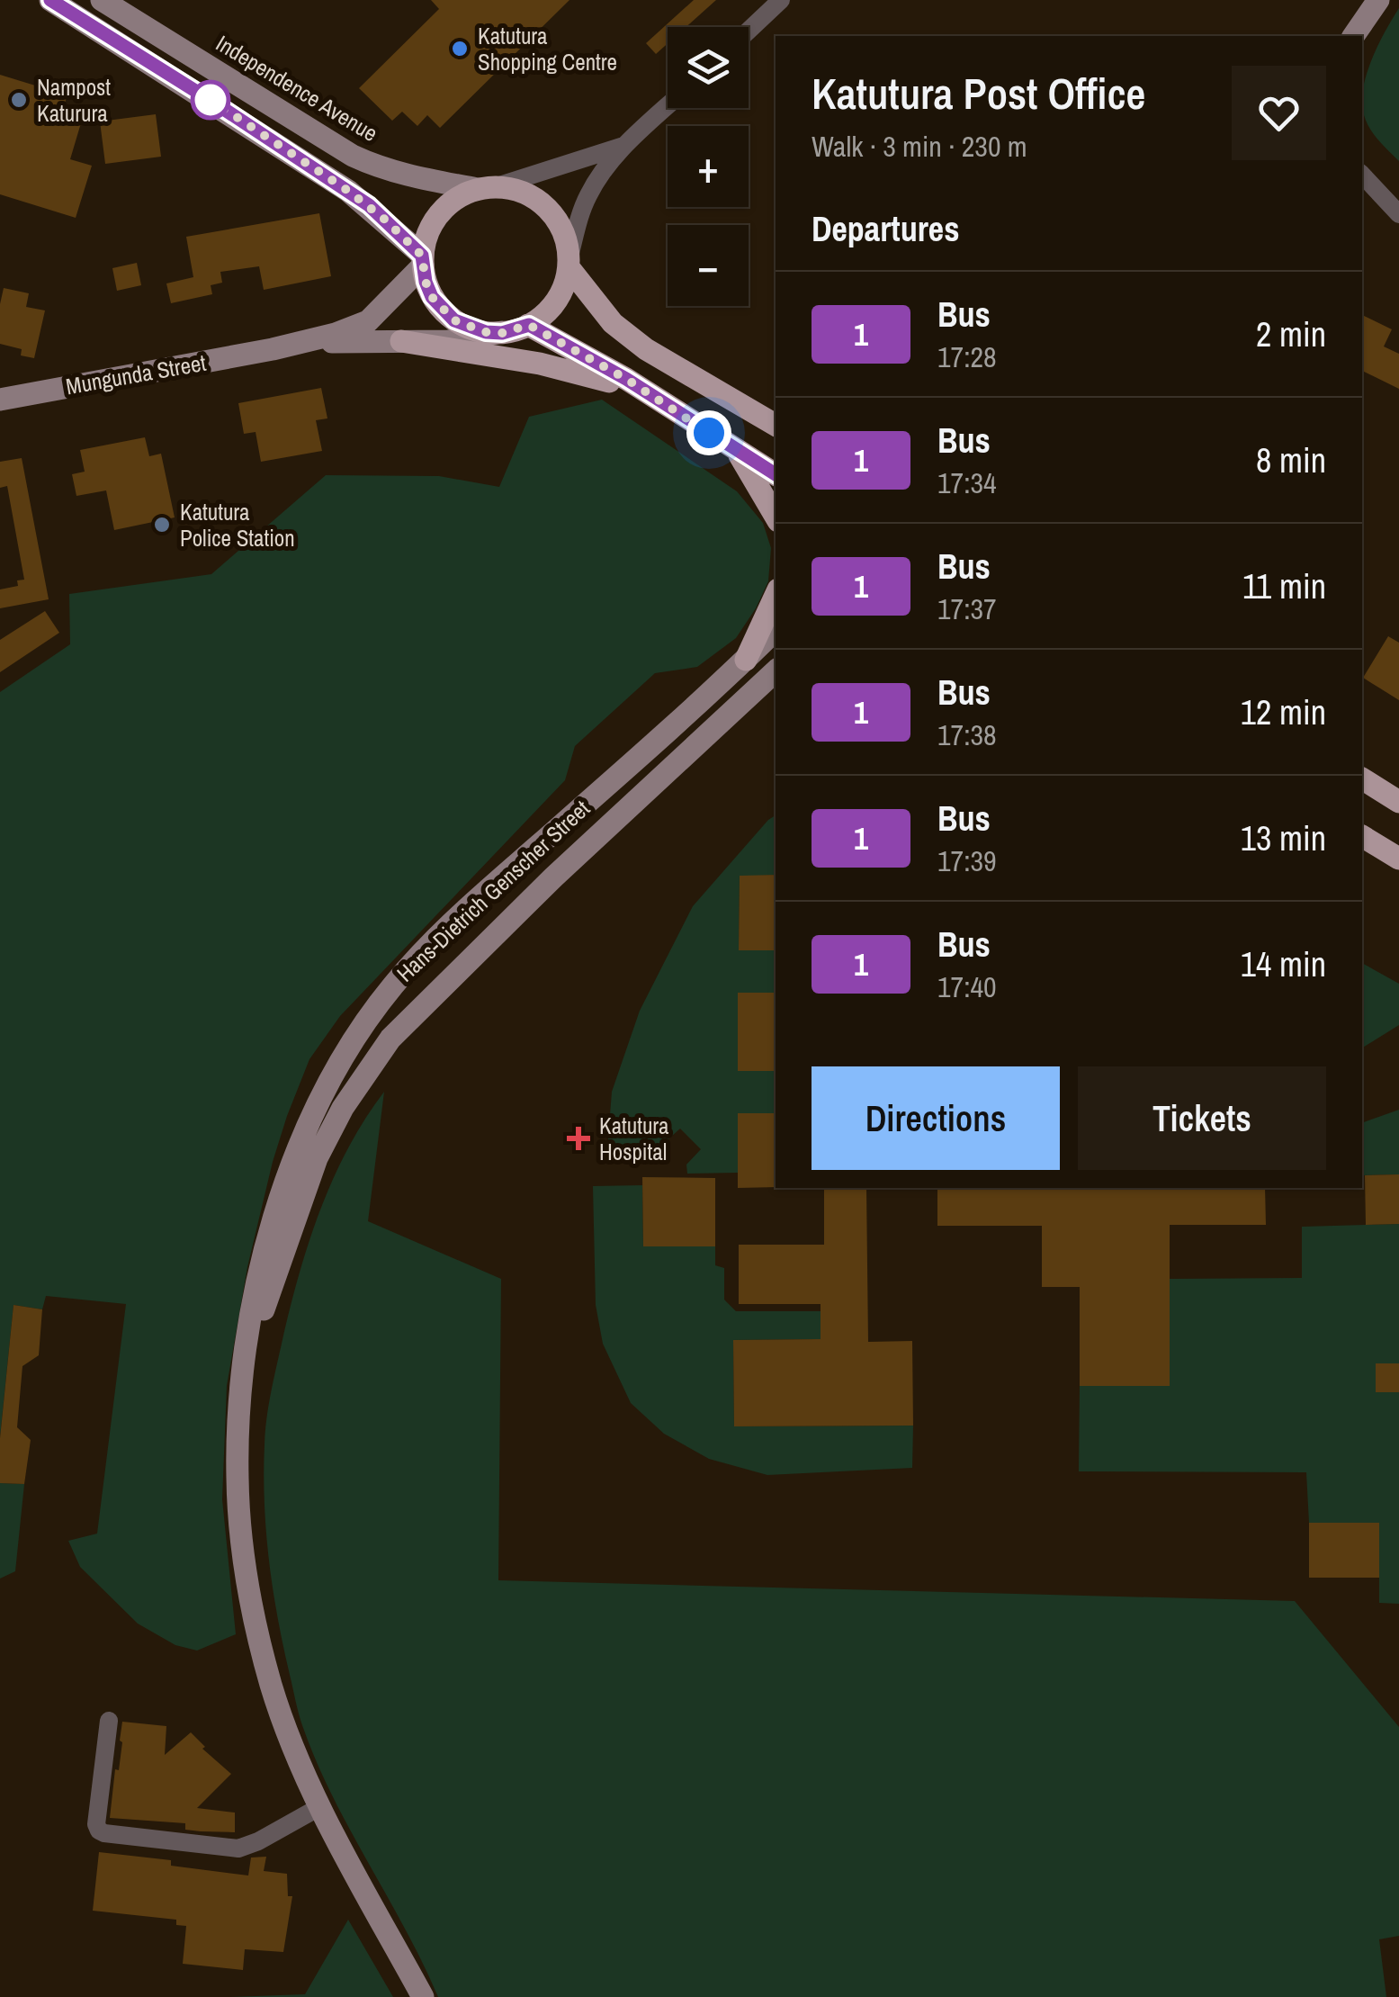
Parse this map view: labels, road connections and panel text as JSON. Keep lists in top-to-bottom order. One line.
{"streets":{"main road":["Independence Avenue"],"street":["Mungunda Street","Hans-Dietrich Genscher Street"]},"places":{"other":["Katutura Shopping Centre","Nampost Katurura","Katutura Police Station"],"health":["Katutura Hospital"]},"lines":["bus line 1"],"page":{"map_buttons":["+","−"],"heading":[["Katutura Post Office","Walk · 3 min · 230 m"],"Departures"],"list":[{"mark":"1","name":"Bus","note":"17:28","value":"2 min"},{"mark":"1","name":"Bus","note":"17:34","value":"8 min"},{"mark":"1","name":"Bus","note":"17:37","value":"11 min"},{"mark":"1","name":"Bus","note":"17:38","value":"12 min"},{"mark":"1","name":"Bus","note":"17:39","value":"13 min"},{"mark":"1","name":"Bus","note":"17:40","value":"14 min"}],"buttons":["Directions","Tickets"]}}
